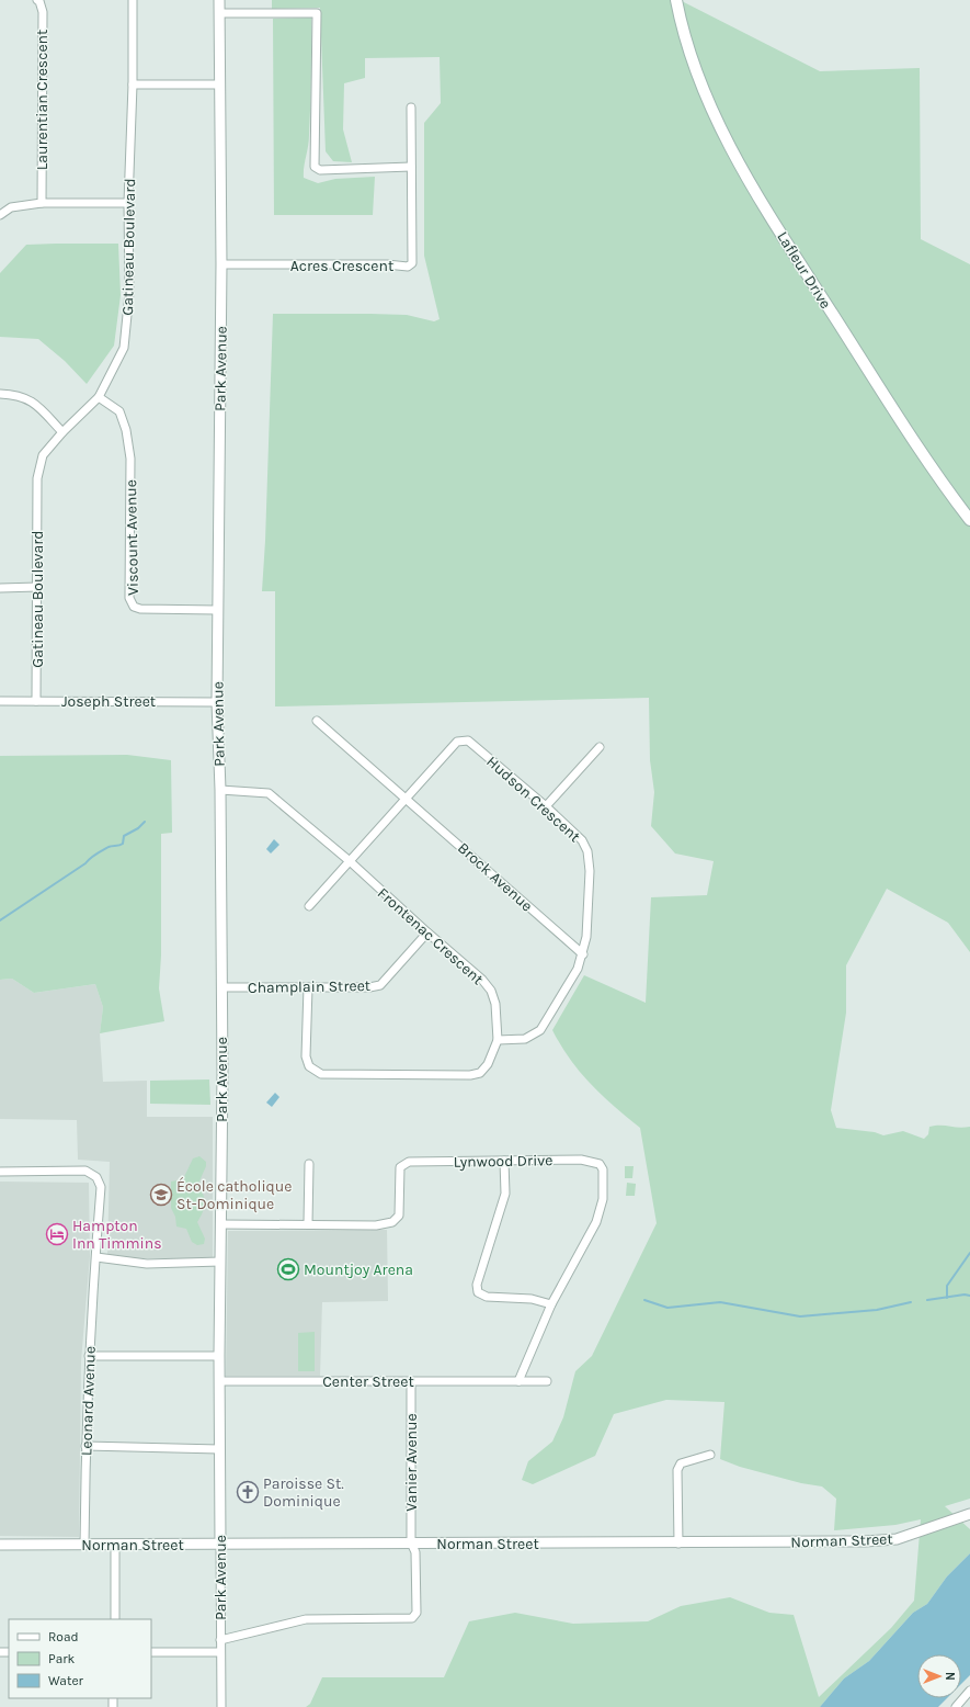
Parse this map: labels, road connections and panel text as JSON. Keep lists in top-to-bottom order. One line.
{"streets":{"main road":["Lafleur Drive"],"street":["Laurentian Crescent","Gatineau Boulevard","Acres Crescent","Park Avenue","Viscount Avenue","Joseph Street","Hudson Crescent","Brock Avenue","Frontenac Crescent","Champlain Street","Lynwood Drive","Center Street","Leonard Avenue","Vanier Avenue","Norman Street"]},"crossings":[["Gatineau Boulevard","Viscount Avenue"],["Gatineau Boulevard","Joseph Street"],["Acres Crescent","Park Avenue"],["Park Avenue","Viscount Avenue"],["Park Avenue","Joseph Street"],["Park Avenue","Frontenac Crescent"],["Park Avenue","Champlain Street"],["Park Avenue","Lynwood Drive"],["Park Avenue","Center Street"],["Park Avenue","Vanier Avenue"],["Park Avenue","Norman Street"],["Hudson Crescent","Brock Avenue"],["Hudson Crescent","Frontenac Crescent"],["Frontenac Crescent","Champlain Street"],["Lynwood Drive","Center Street"],["Center Street","Vanier Avenue"],["Leonard Avenue","Norman Street"],["Vanier Avenue","Norman Street"]],"places":{"school or university":["École catholique St-Dominique"],"hotel":["Hampton Inn Timmins"],"sports":["Mountjoy Arena"],"church":["Paroisse St. Dominique"]},"legend":["Road","Park","Water"],"north":"right"}
